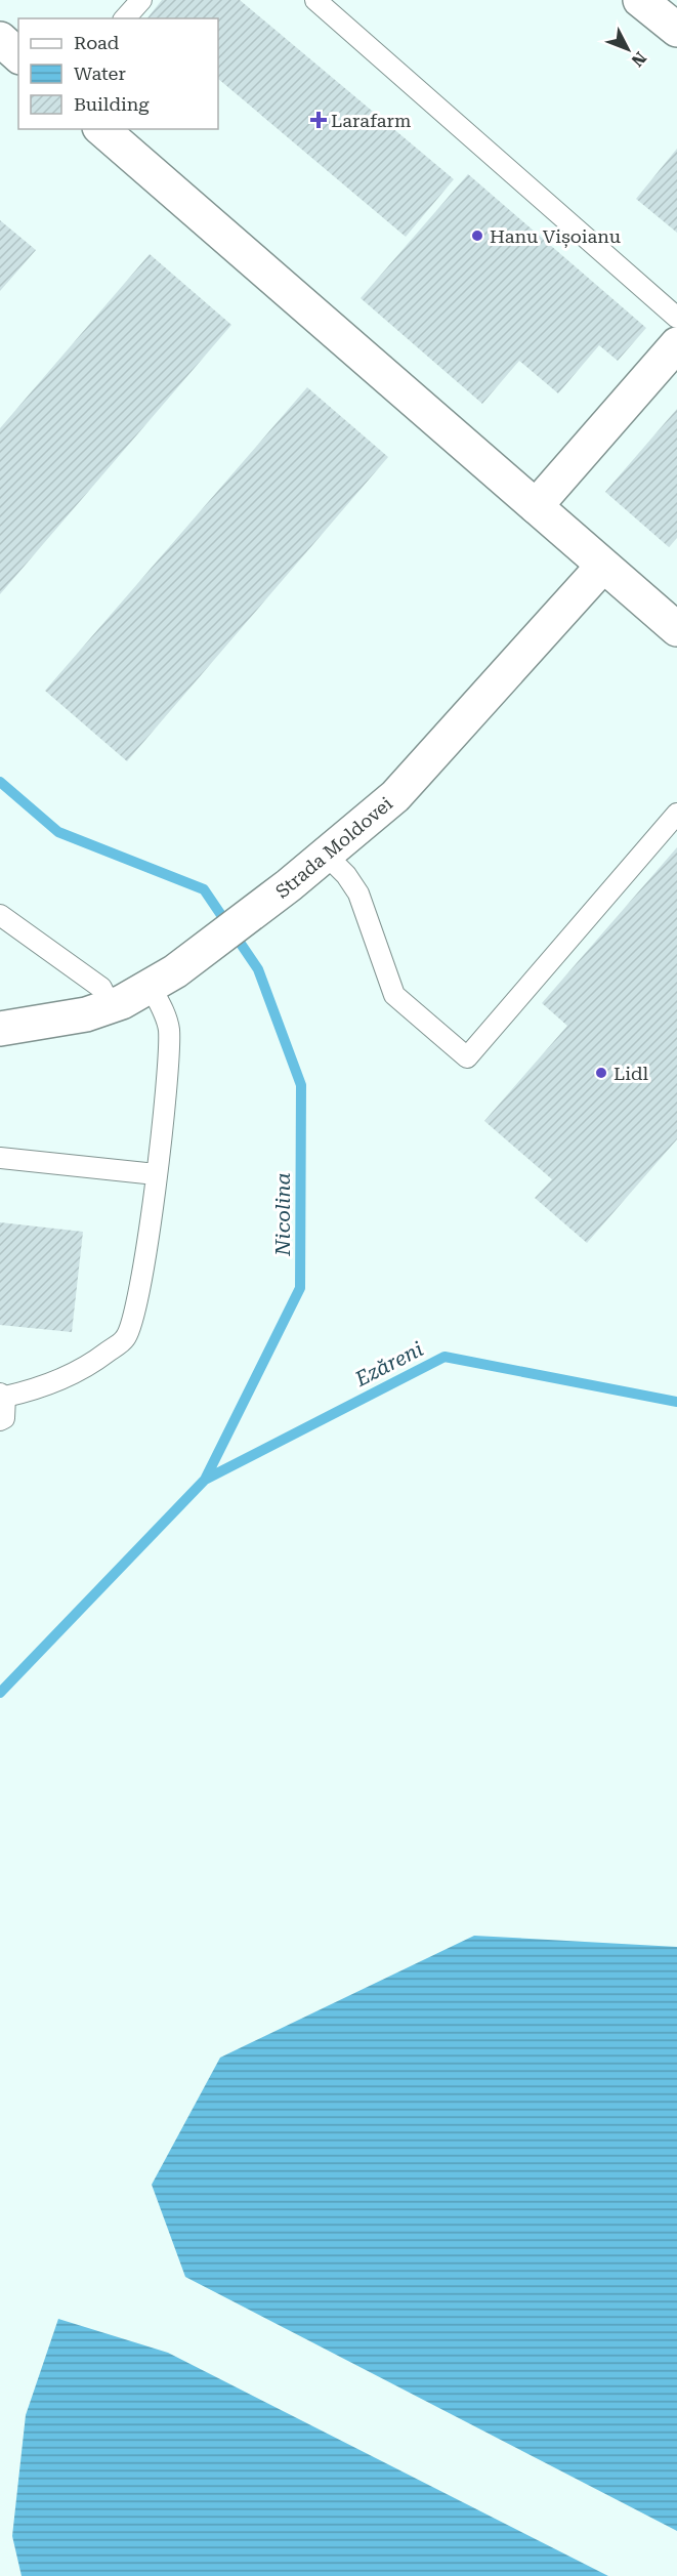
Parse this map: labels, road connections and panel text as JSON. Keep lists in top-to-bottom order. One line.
{"streets":{"street":["Strada Moldovei"]},"water":["Nicolina","Ezăreni"],"places":{"health":["Larafarm"],"other":["Hanu Vișoianu","Lidl"]},"legend":["Road","Water","Building"],"north":"bottom right"}
